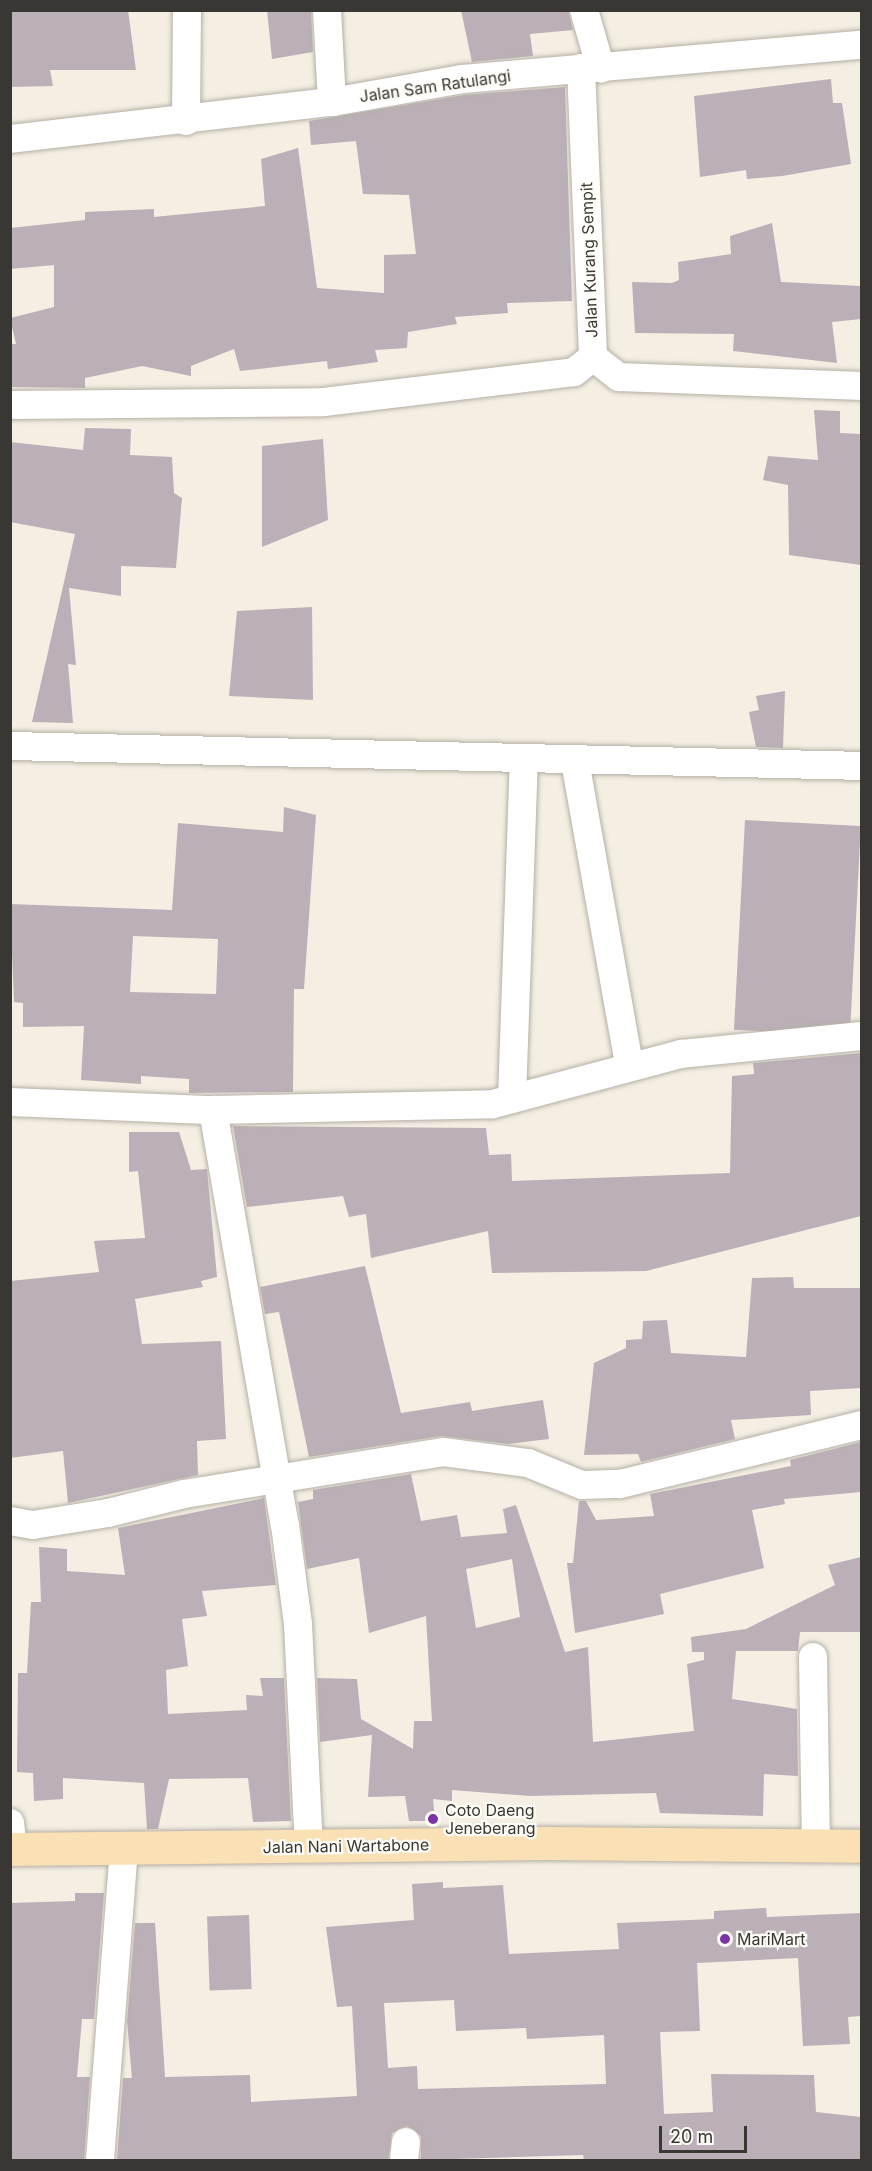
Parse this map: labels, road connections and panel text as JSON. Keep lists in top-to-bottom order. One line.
{"streets":{"main road":["Jalan Nani Wartabone"],"street":["Jalan Sam Ratulangi","Jalan Kurang Sempit"]},"crossings":[["Jalan Sam Ratulangi","Jalan Kurang Sempit"]],"places":["Coto Daeng Jeneberang","MariMart"],"scale_bar":"20 m"}
